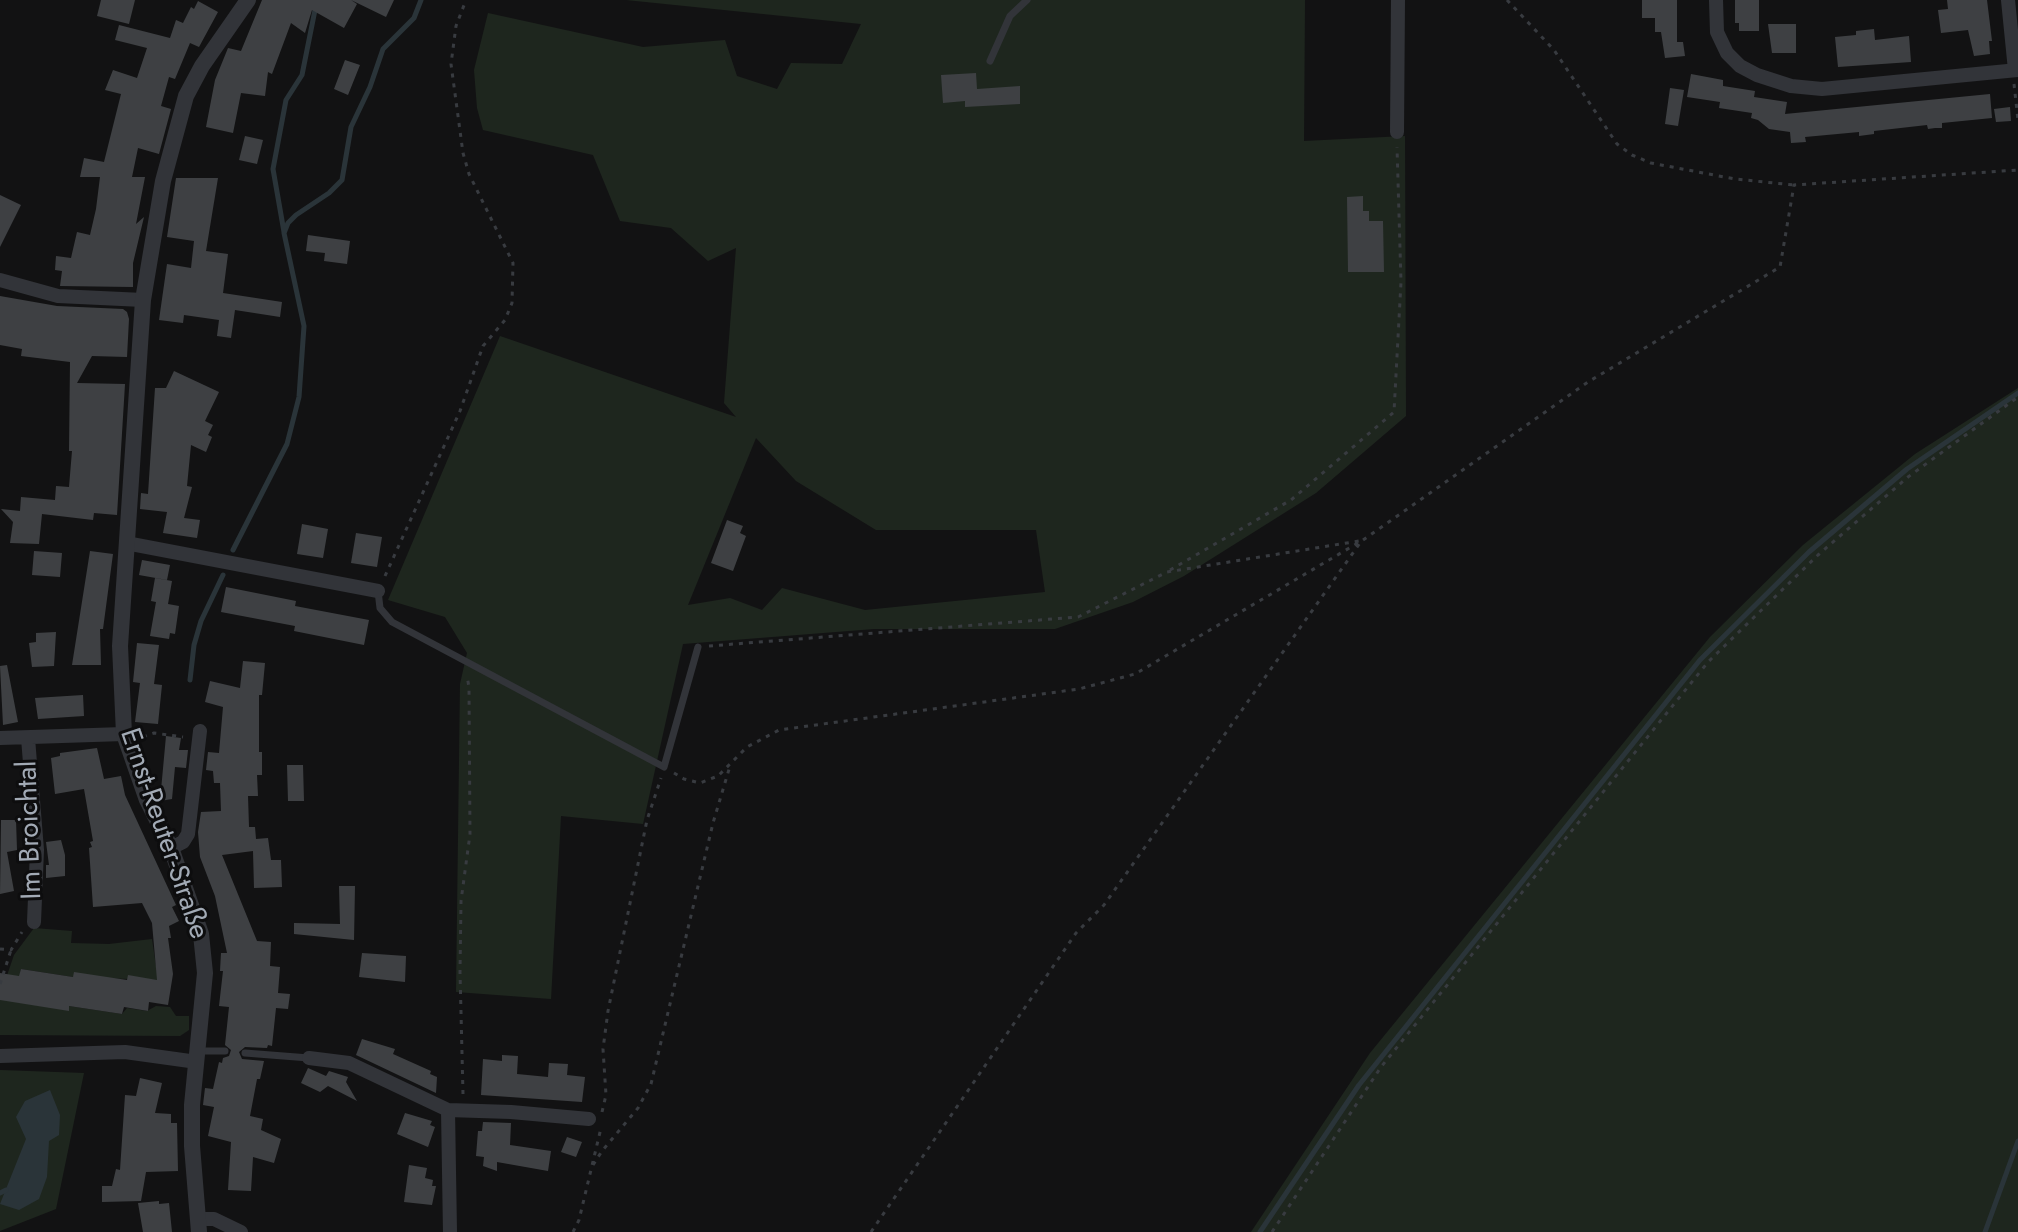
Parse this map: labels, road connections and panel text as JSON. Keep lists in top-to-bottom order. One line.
{"streets":{"street":["Im Broichtal","Ernst-Reuter-Straße"]}}
